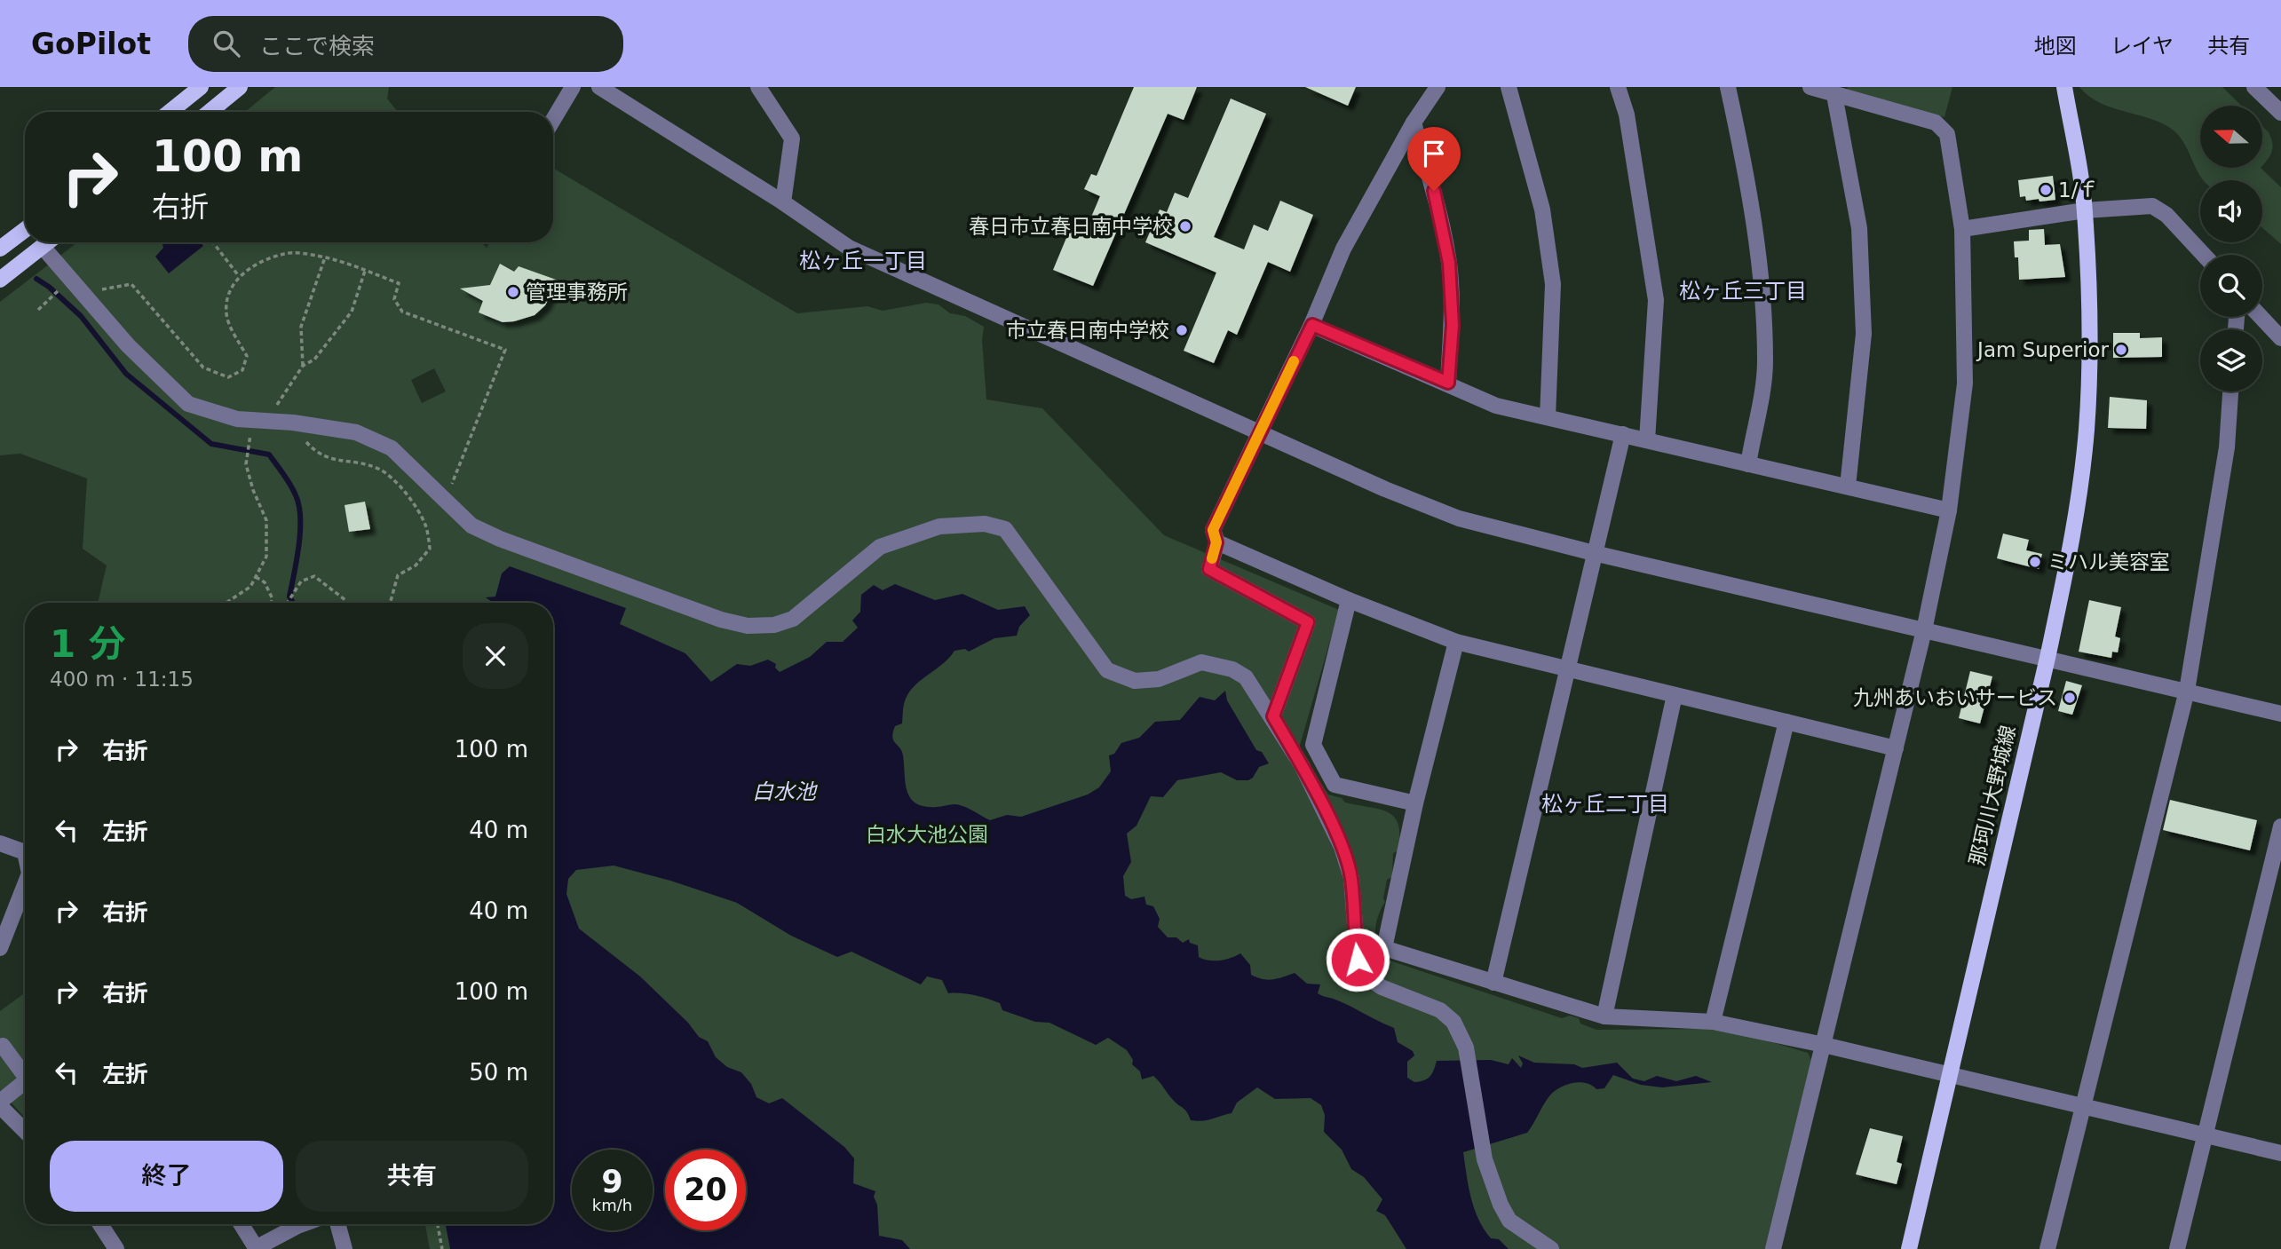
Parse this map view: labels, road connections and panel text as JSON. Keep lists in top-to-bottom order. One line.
{"streets":{"main road":["那珂川大野城線"]},"districts":["松ヶ丘一丁目","松ヶ丘三丁目","松ヶ丘二丁目"],"water":["白水池"],"parks":["白水大池公園"],"places":["1/ｆ","春日市立春日南中学校","管理事務所","市立春日南中学校","Jam Superior","ミハル美容室","九州あいおいサービス"],"north":"left","page":{"header":"GoPilot","search":"ここで検索","nav":["地図","レイヤ","共有"],"turn":["100 m","右折"],"heading":["1 分","400 m · 11:15"],"list":[{"name":"右折","value":"100 m"},{"name":"左折","value":"40 m"},{"name":"右折","value":"40 m"},{"name":"右折","value":"100 m"},{"name":"左折","value":"50 m"}],"buttons":["終了","共有"],"speed":"9 km/h","limit":"20"}}
